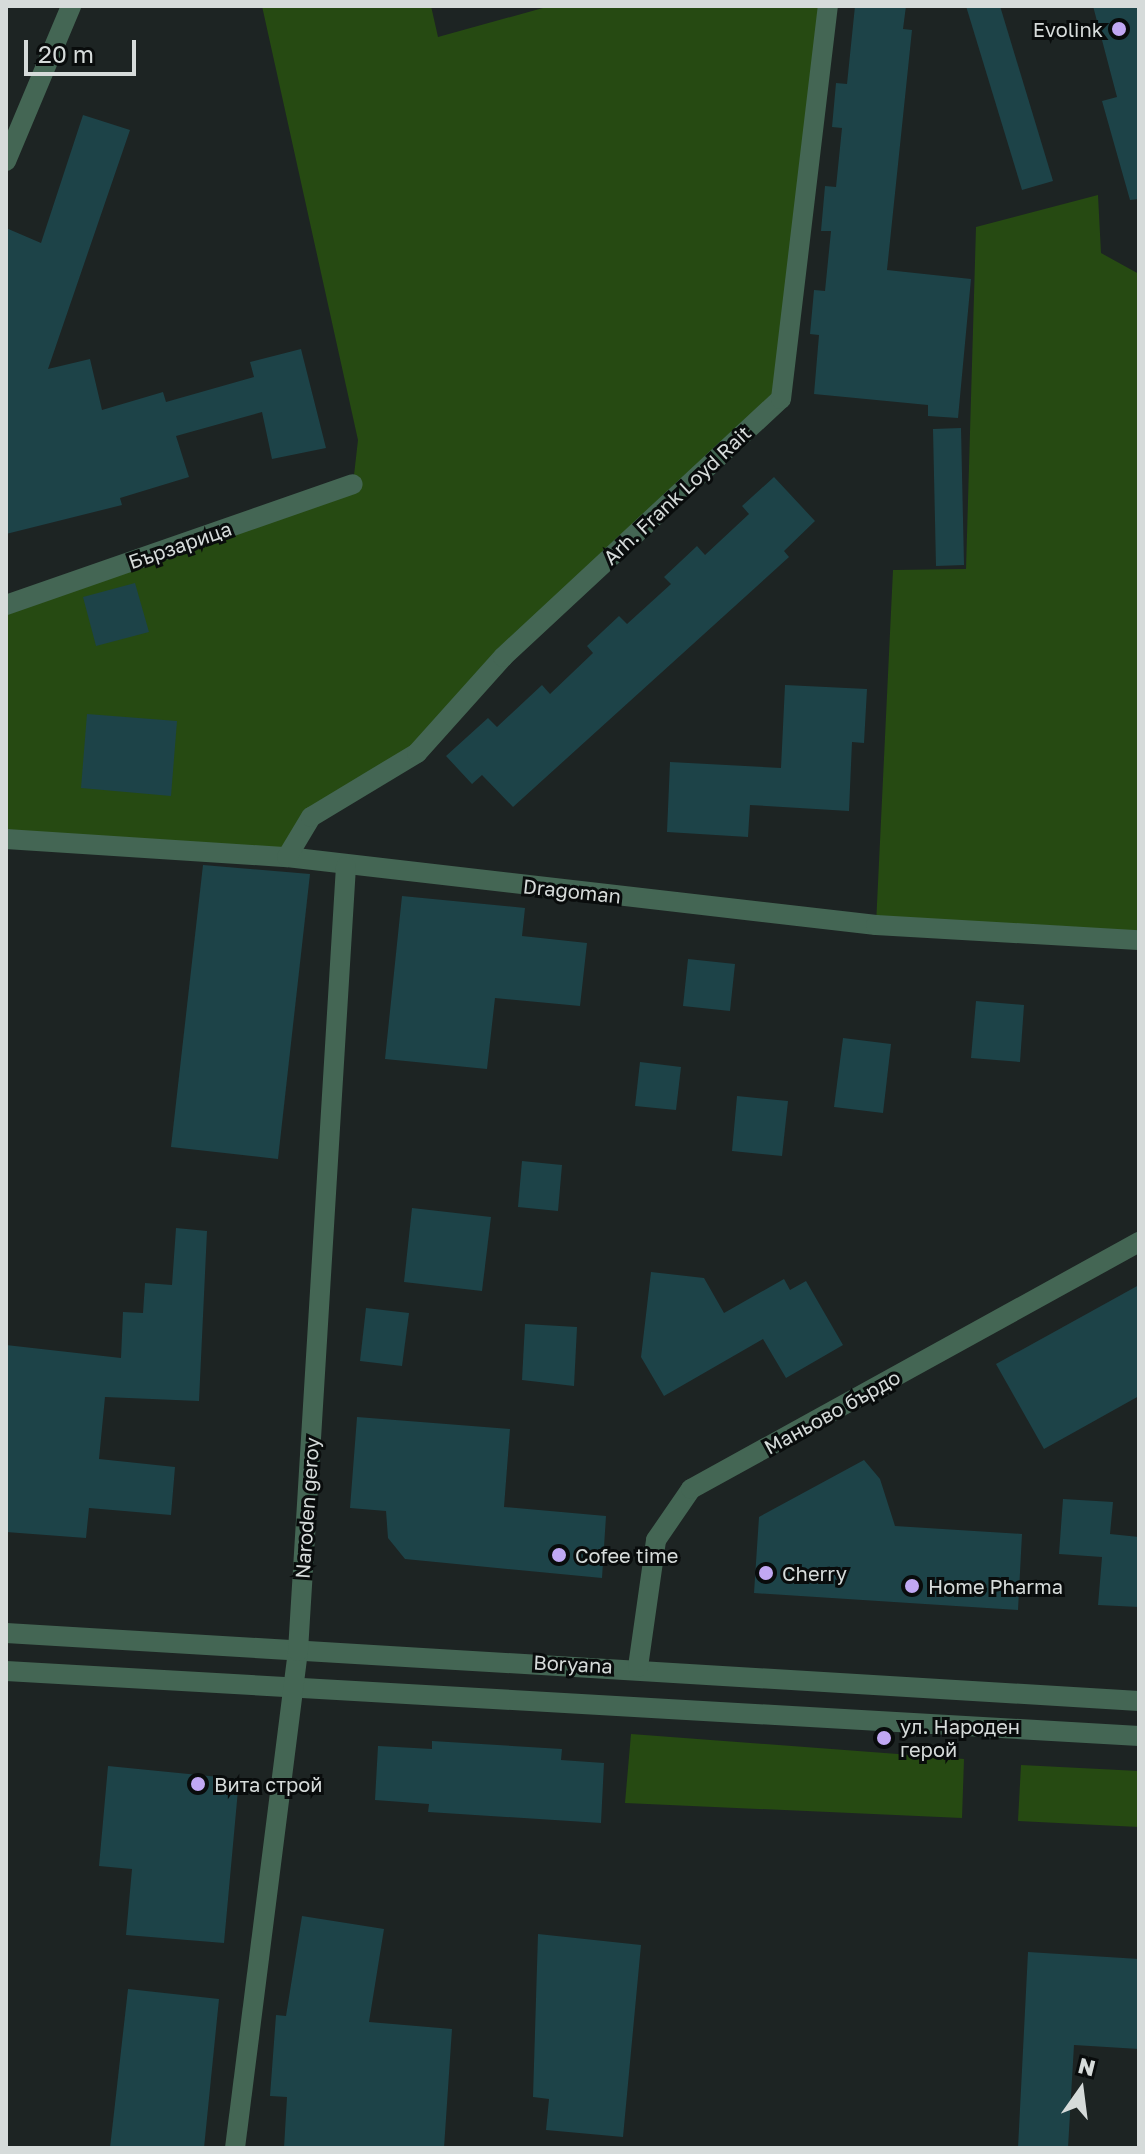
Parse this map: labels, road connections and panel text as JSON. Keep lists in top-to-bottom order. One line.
{"streets":{"street":["Arh. Frank Loyd Rait","Бързарица","Dragoman","Маньово бърдо","Naroden geroy","Boryana"]},"crossings":[["Arh. Frank Loyd Rait","Dragoman"],["Dragoman","Naroden geroy"],["Маньово бърдо","Boryana"],["Naroden geroy","Boryana"]],"places":["Evolink","Cofee time","Cherry","Home Pharma","ул. Народен герой","Вита строй"],"scale_bar":"20 m","north":"top"}
